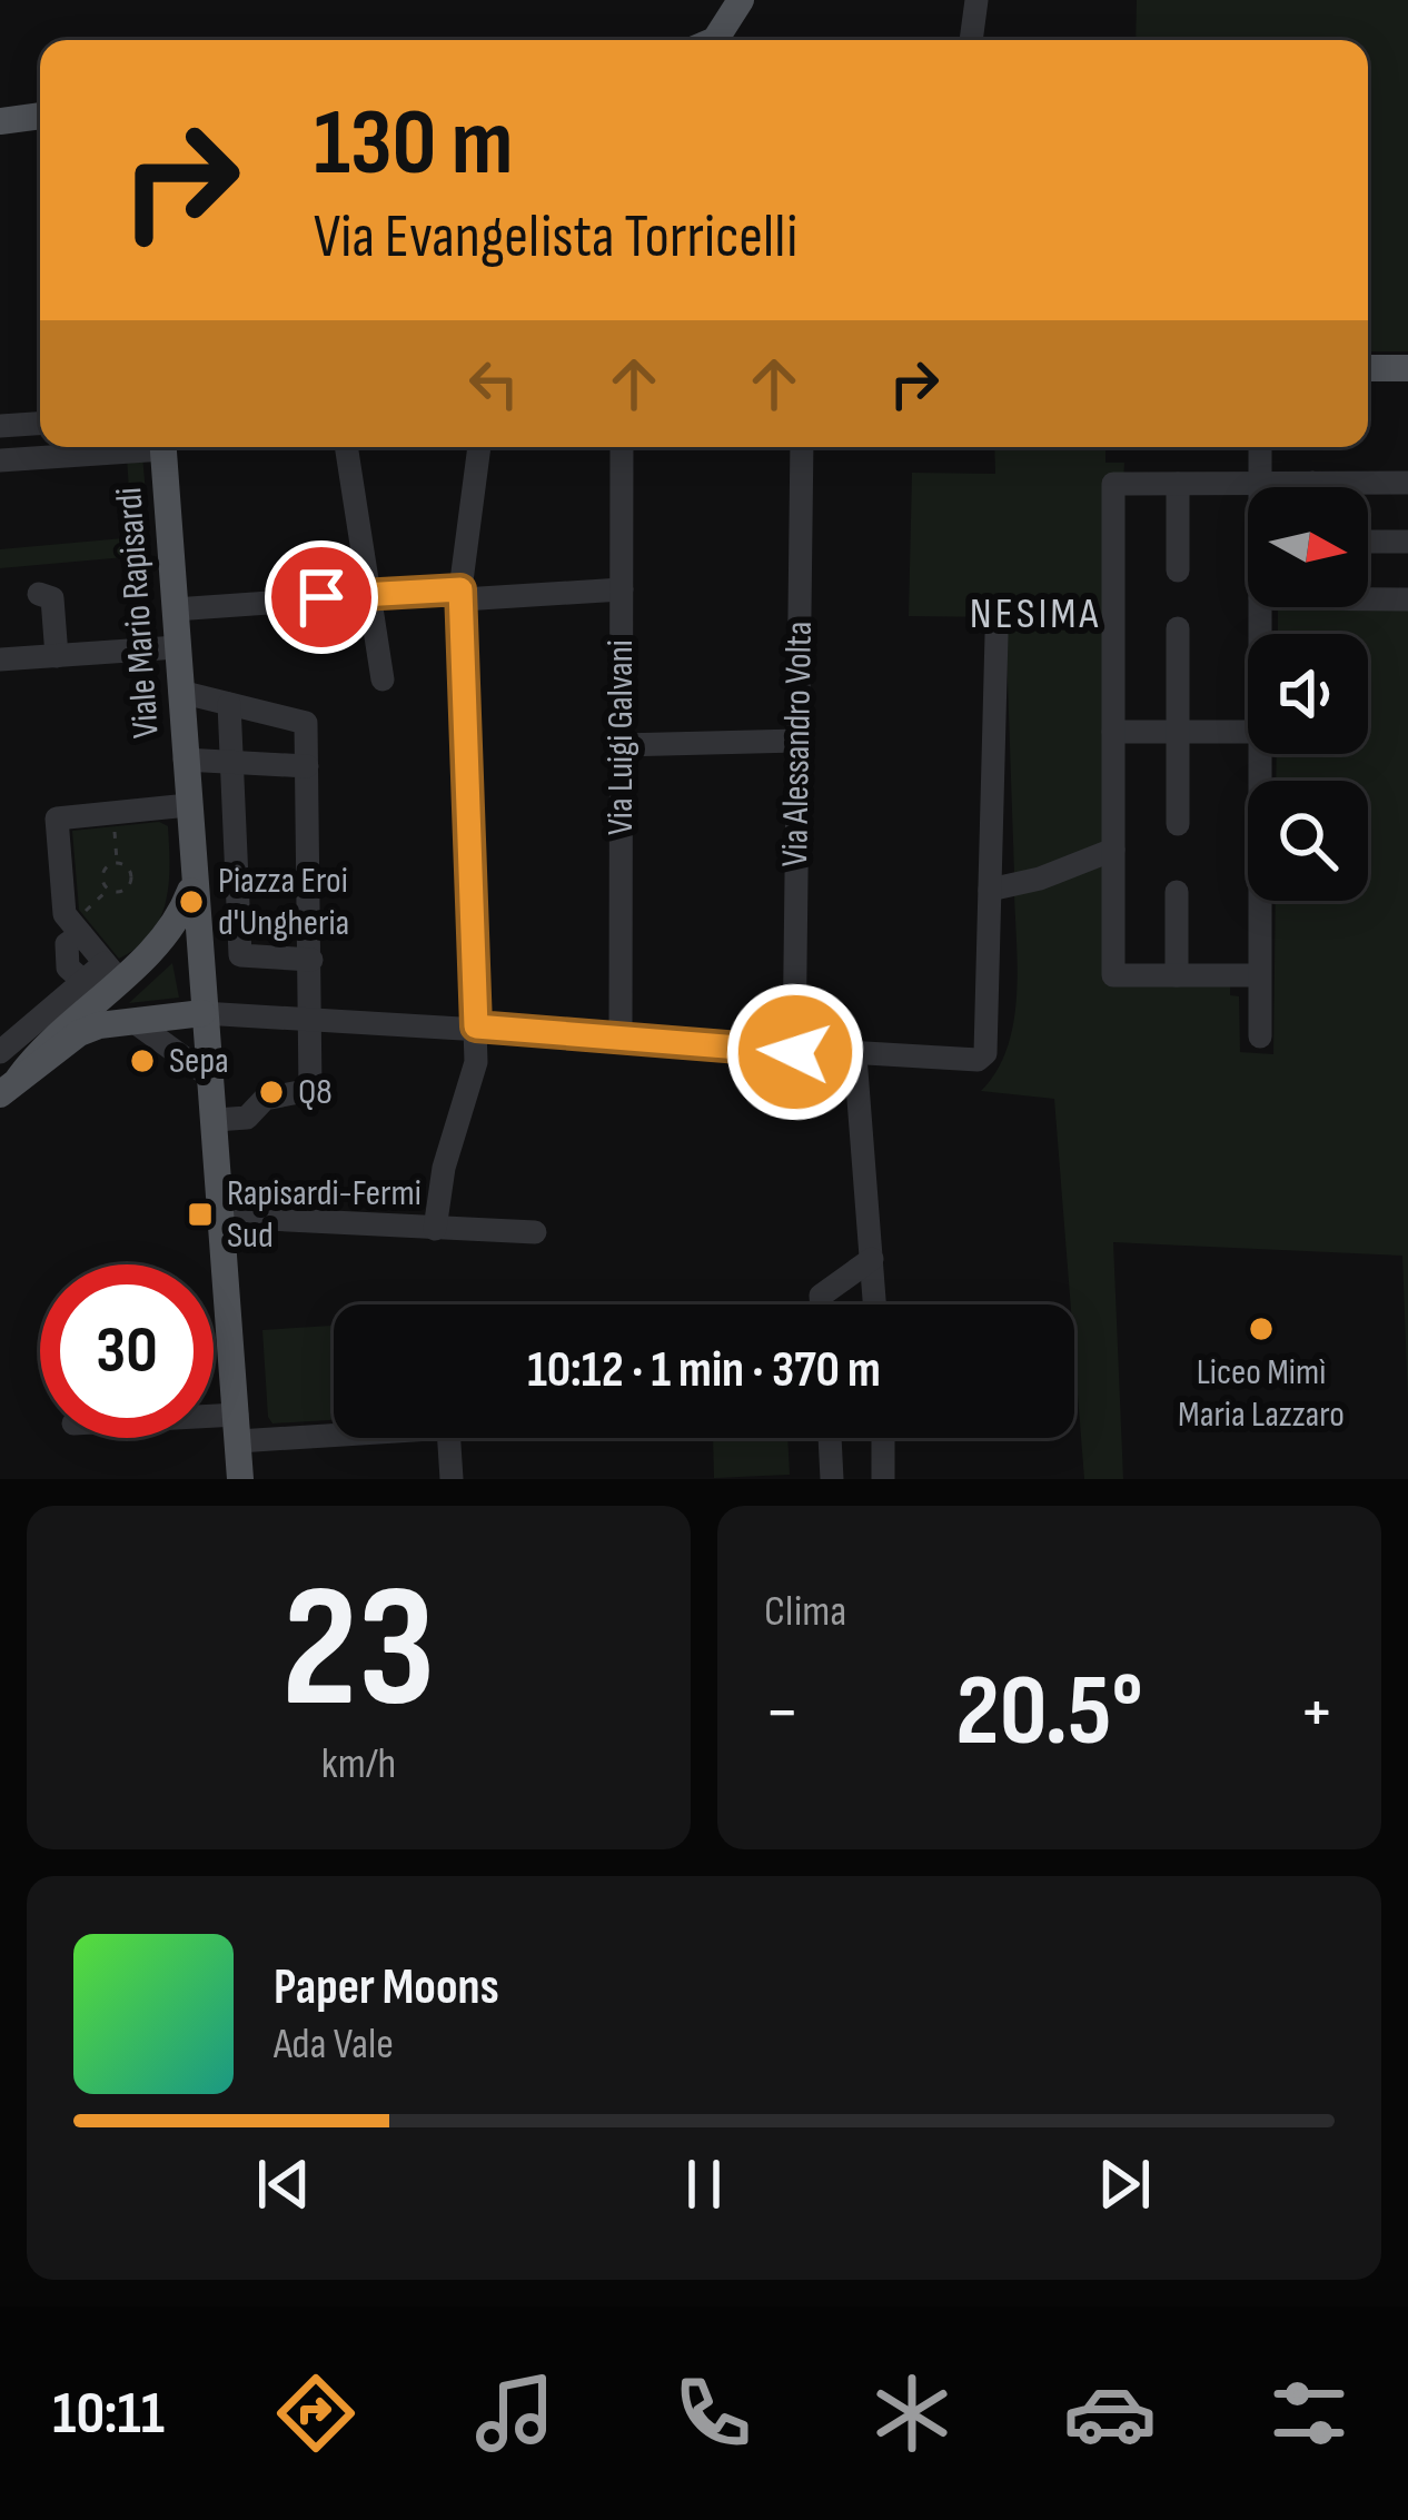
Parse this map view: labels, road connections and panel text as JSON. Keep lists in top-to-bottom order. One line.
{"streets":{"main road":["Viale Mario Rapisardi"],"street":["Via Luigi Galvani","Via Alessandro Volta"]},"districts":["NESIMA"],"places":{"other":["Piazza Eroi d'Ungheria","Sepa","Q8","Liceo Mimì Maria Lazzaro"],"transit":["Rapisardi-Fermi Sud"]},"north":"right","page":{"turn":["130 m","Via Evangelista Torricelli"],"limit":"30","trip":"10:12 · 1 min · 370 m","tile":[["23","km/h"],"Clima"],"heat":["−","20.5°","+"],"song":["Paper Moons","Ada Vale"],"tabs":"10:11"}}
